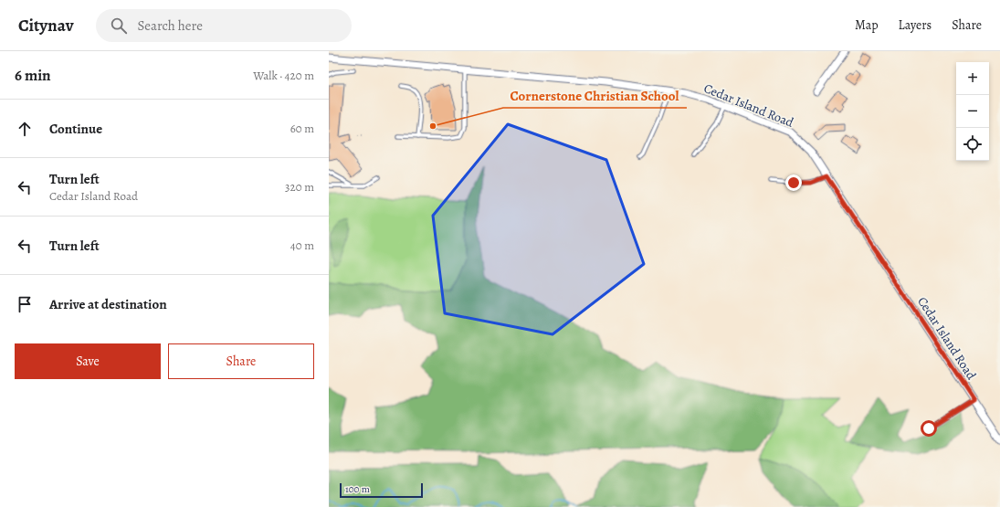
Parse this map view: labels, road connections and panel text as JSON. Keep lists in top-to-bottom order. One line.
{"streets":{"street":["Cedar Island Road"]},"places":["Cornerstone Christian School"],"scale_bar":"100 m","page":{"header":"Citynav","search":"Search here","nav":["Map","Layers","Share"],"heading":["6 min","Walk · 420 m"],"map_buttons":["+","−"],"list":[["Continue","60 m"],["Turn left","Cedar Island Road","320 m"],["Turn left","40 m"],"Arrive at destination"],"buttons":["Save","Share"],"scale":"100 m"}}
